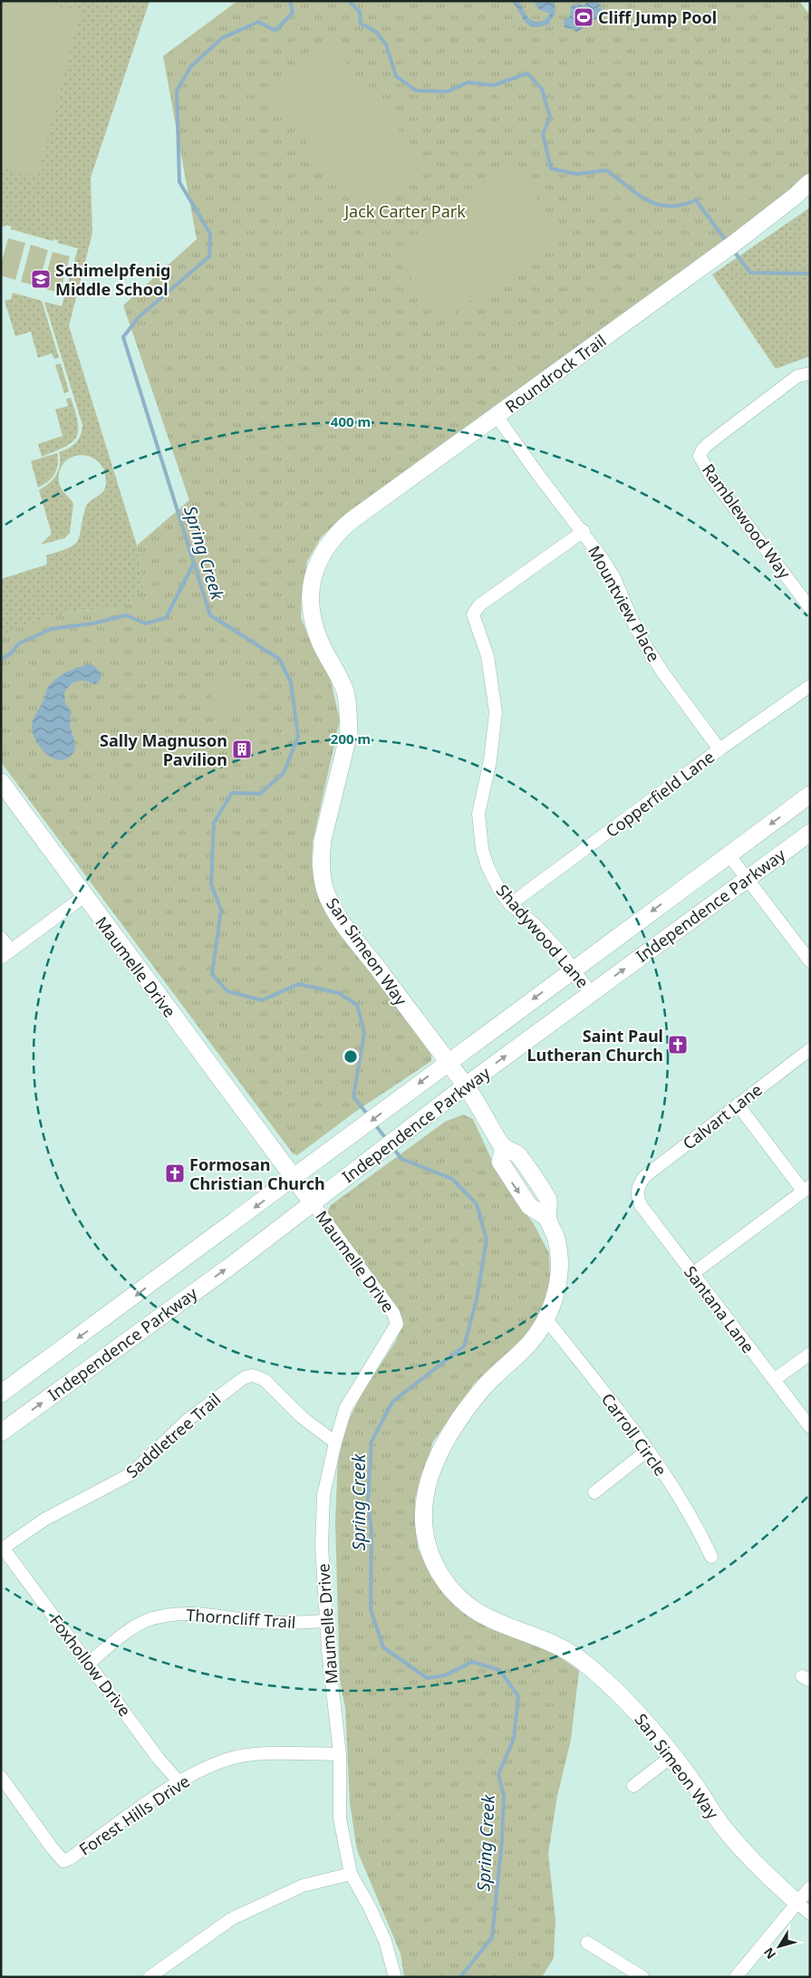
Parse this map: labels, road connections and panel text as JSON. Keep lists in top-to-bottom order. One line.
{"streets":{"street":["Roundrock Trail","Ramblewood Way","Mountview Place","Copperfield Lane","Independence Parkway","Shadywood Lane","San Simeon Way","Maumelle Drive","Calvart Lane","Santana Lane","Carroll Circle","Saddletree Trail","Thorncliff Trail","Foxhollow Drive","Forest Hills Drive"]},"crossings":[["Roundrock Trail","Mountview Place"],["Roundrock Trail","San Simeon Way"],["Mountview Place","Copperfield Lane"],["Mountview Place","Shadywood Lane"],["Copperfield Lane","Shadywood Lane"],["Independence Parkway","Shadywood Lane"],["Independence Parkway","San Simeon Way"],["Independence Parkway","Maumelle Drive"],["San Simeon Way","Carroll Circle"],["Maumelle Drive","Saddletree Trail"],["Maumelle Drive","Thorncliff Trail"],["Maumelle Drive","Forest Hills Drive"],["Calvart Lane","Santana Lane"],["Saddletree Trail","Foxhollow Drive"],["Thorncliff Trail","Foxhollow Drive"],["Foxhollow Drive","Forest Hills Drive"]],"water":["Spring Creek"],"parks":["Jack Carter Park"],"places":{"sports":["Cliff Jump Pool"],"school or university":["Schimelpfenig Middle School"],"building":["Sally Magnuson Pavilion"],"church":["Saint Paul Lutheran Church","Formosan Christian Church"]},"north":"bottom left","rings":["400 m","200 m"]}
